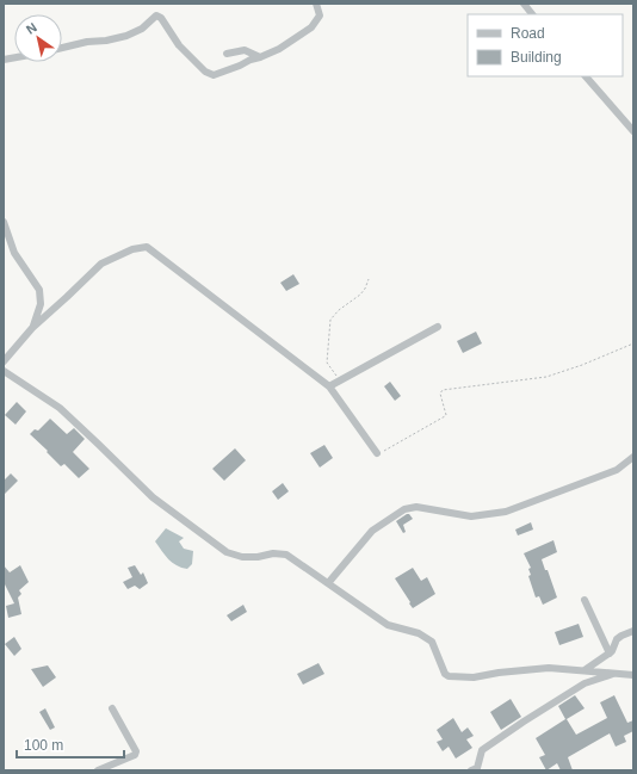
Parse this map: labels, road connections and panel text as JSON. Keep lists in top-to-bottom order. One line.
{"legend":["Road","Building"],"scale_bar":"100 m","north":"top left"}
